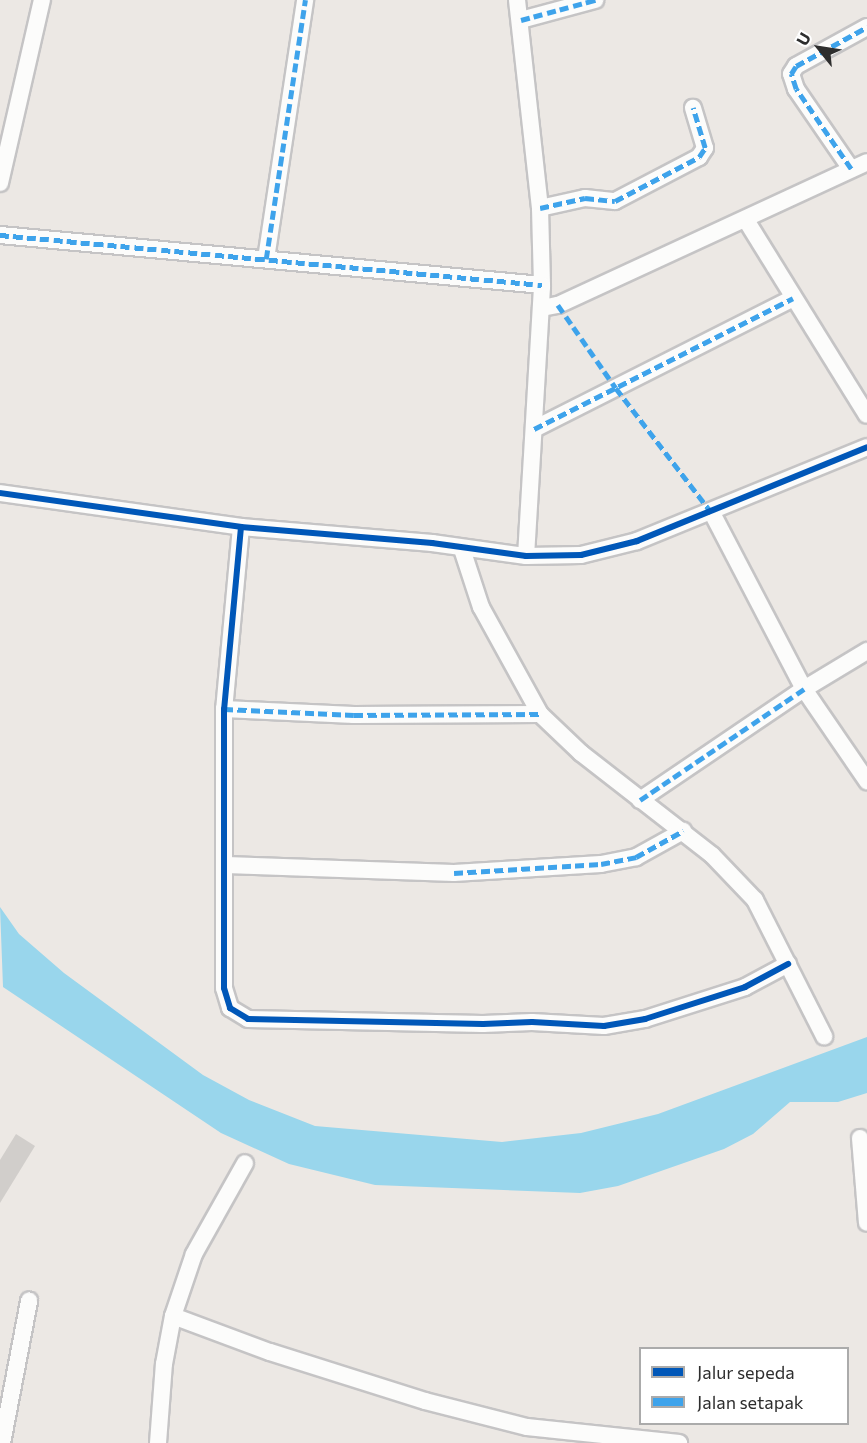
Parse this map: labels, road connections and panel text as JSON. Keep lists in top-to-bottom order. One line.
{"legend":["Jalur sepeda","Jalan setapak"],"north":"top left"}
